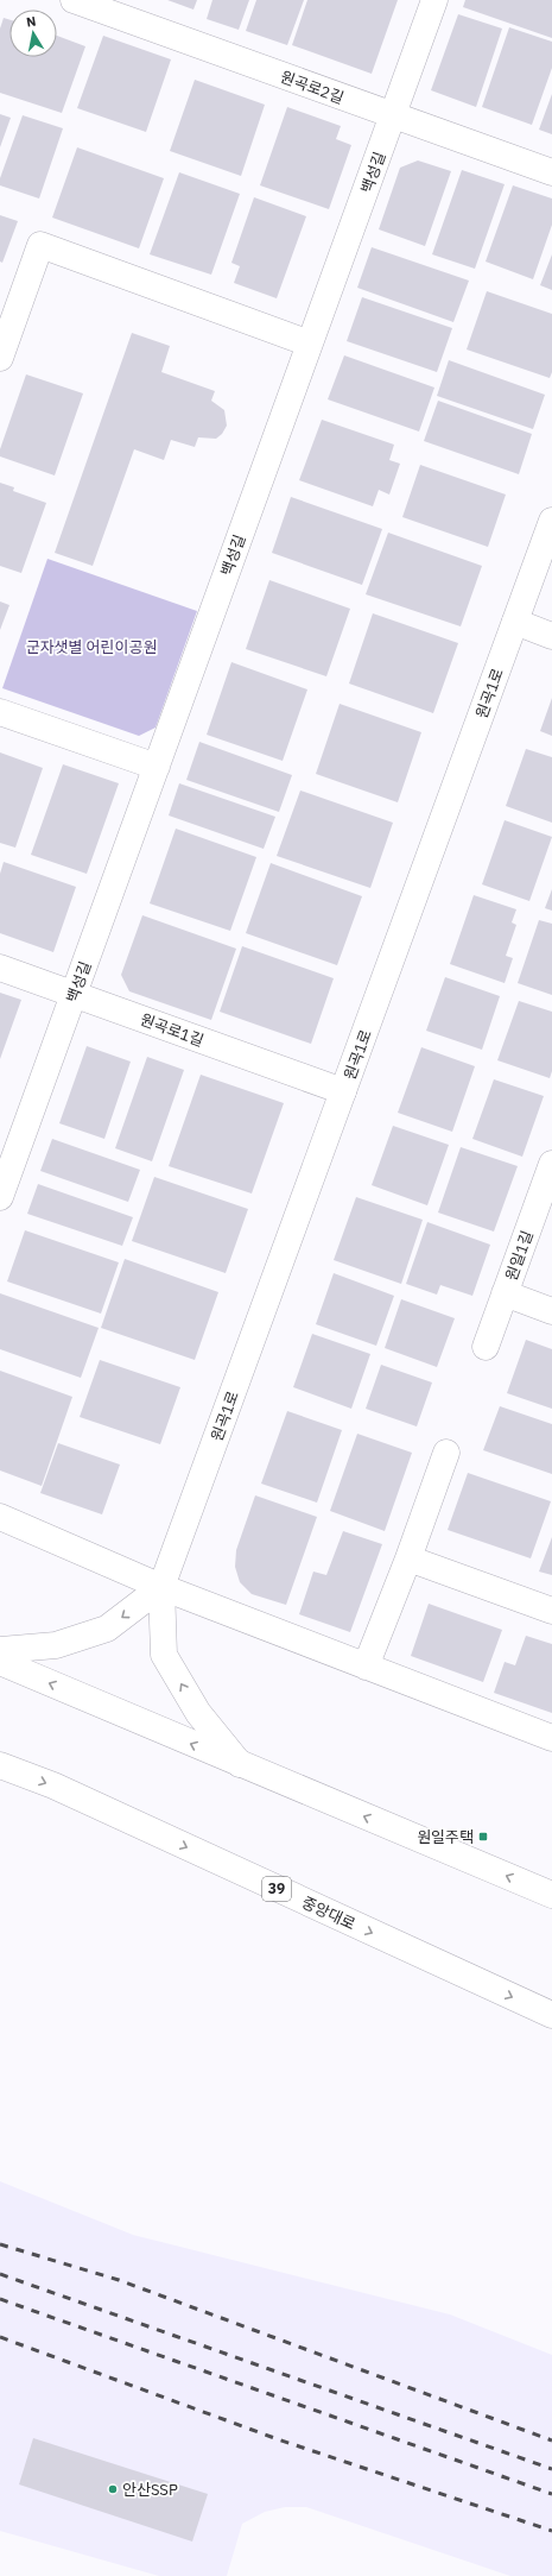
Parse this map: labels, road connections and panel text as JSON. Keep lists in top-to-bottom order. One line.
{"streets":{"street":["원곡로2길","백성길","원곡1로","원곡로1길","원일1길","39","중앙대로"]},"crossings":[["원곡로2길","백성길"],["백성길","원곡로1길"],["원곡1로","원곡로1길"]],"parks":["군자샛별 어린이공원"],"places":{"transit":["원일주택"],"other":["안산SSP"]},"north":"top"}
